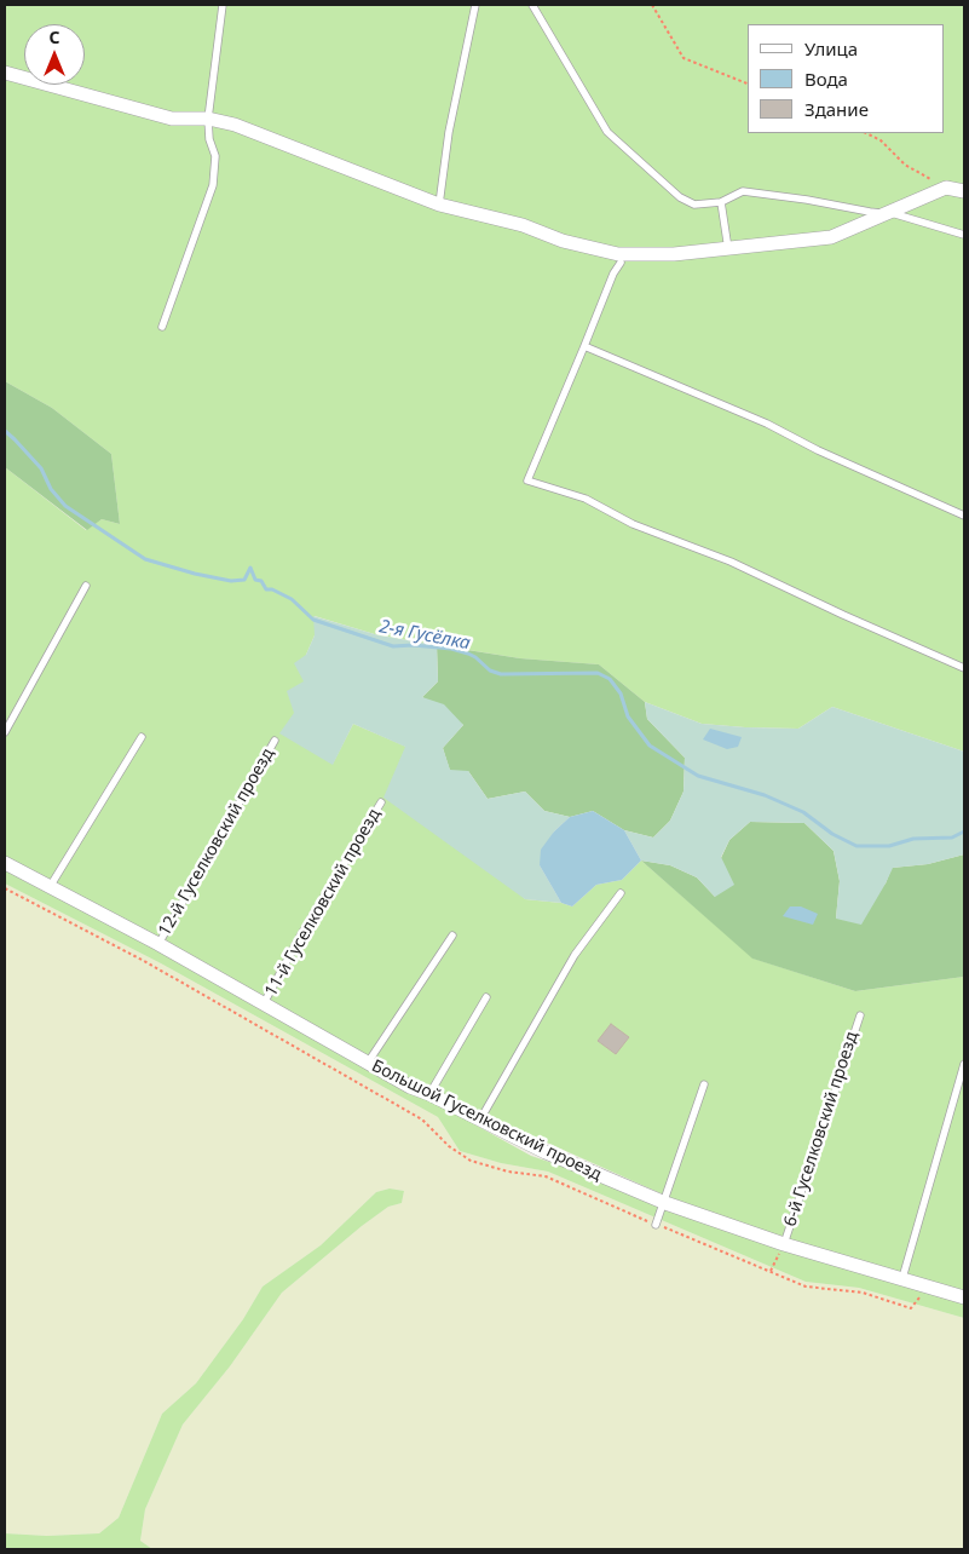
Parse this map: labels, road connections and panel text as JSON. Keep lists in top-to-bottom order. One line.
{"streets":{"street":["Большой Гуселковский проезд"],"lane":["12-й Гуселковский проезд","11-й Гуселковский проезд","6-й Гуселковский проезд"]},"crossings":[["12-й Гуселковский проезд","Большой Гуселковский проезд"],["11-й Гуселковский проезд","Большой Гуселковский проезд"],["Большой Гуселковский проезд","6-й Гуселковский проезд"]],"water":["2-я Гусёлка"],"legend":["Улица","Вода","Здание"],"north":"top"}
